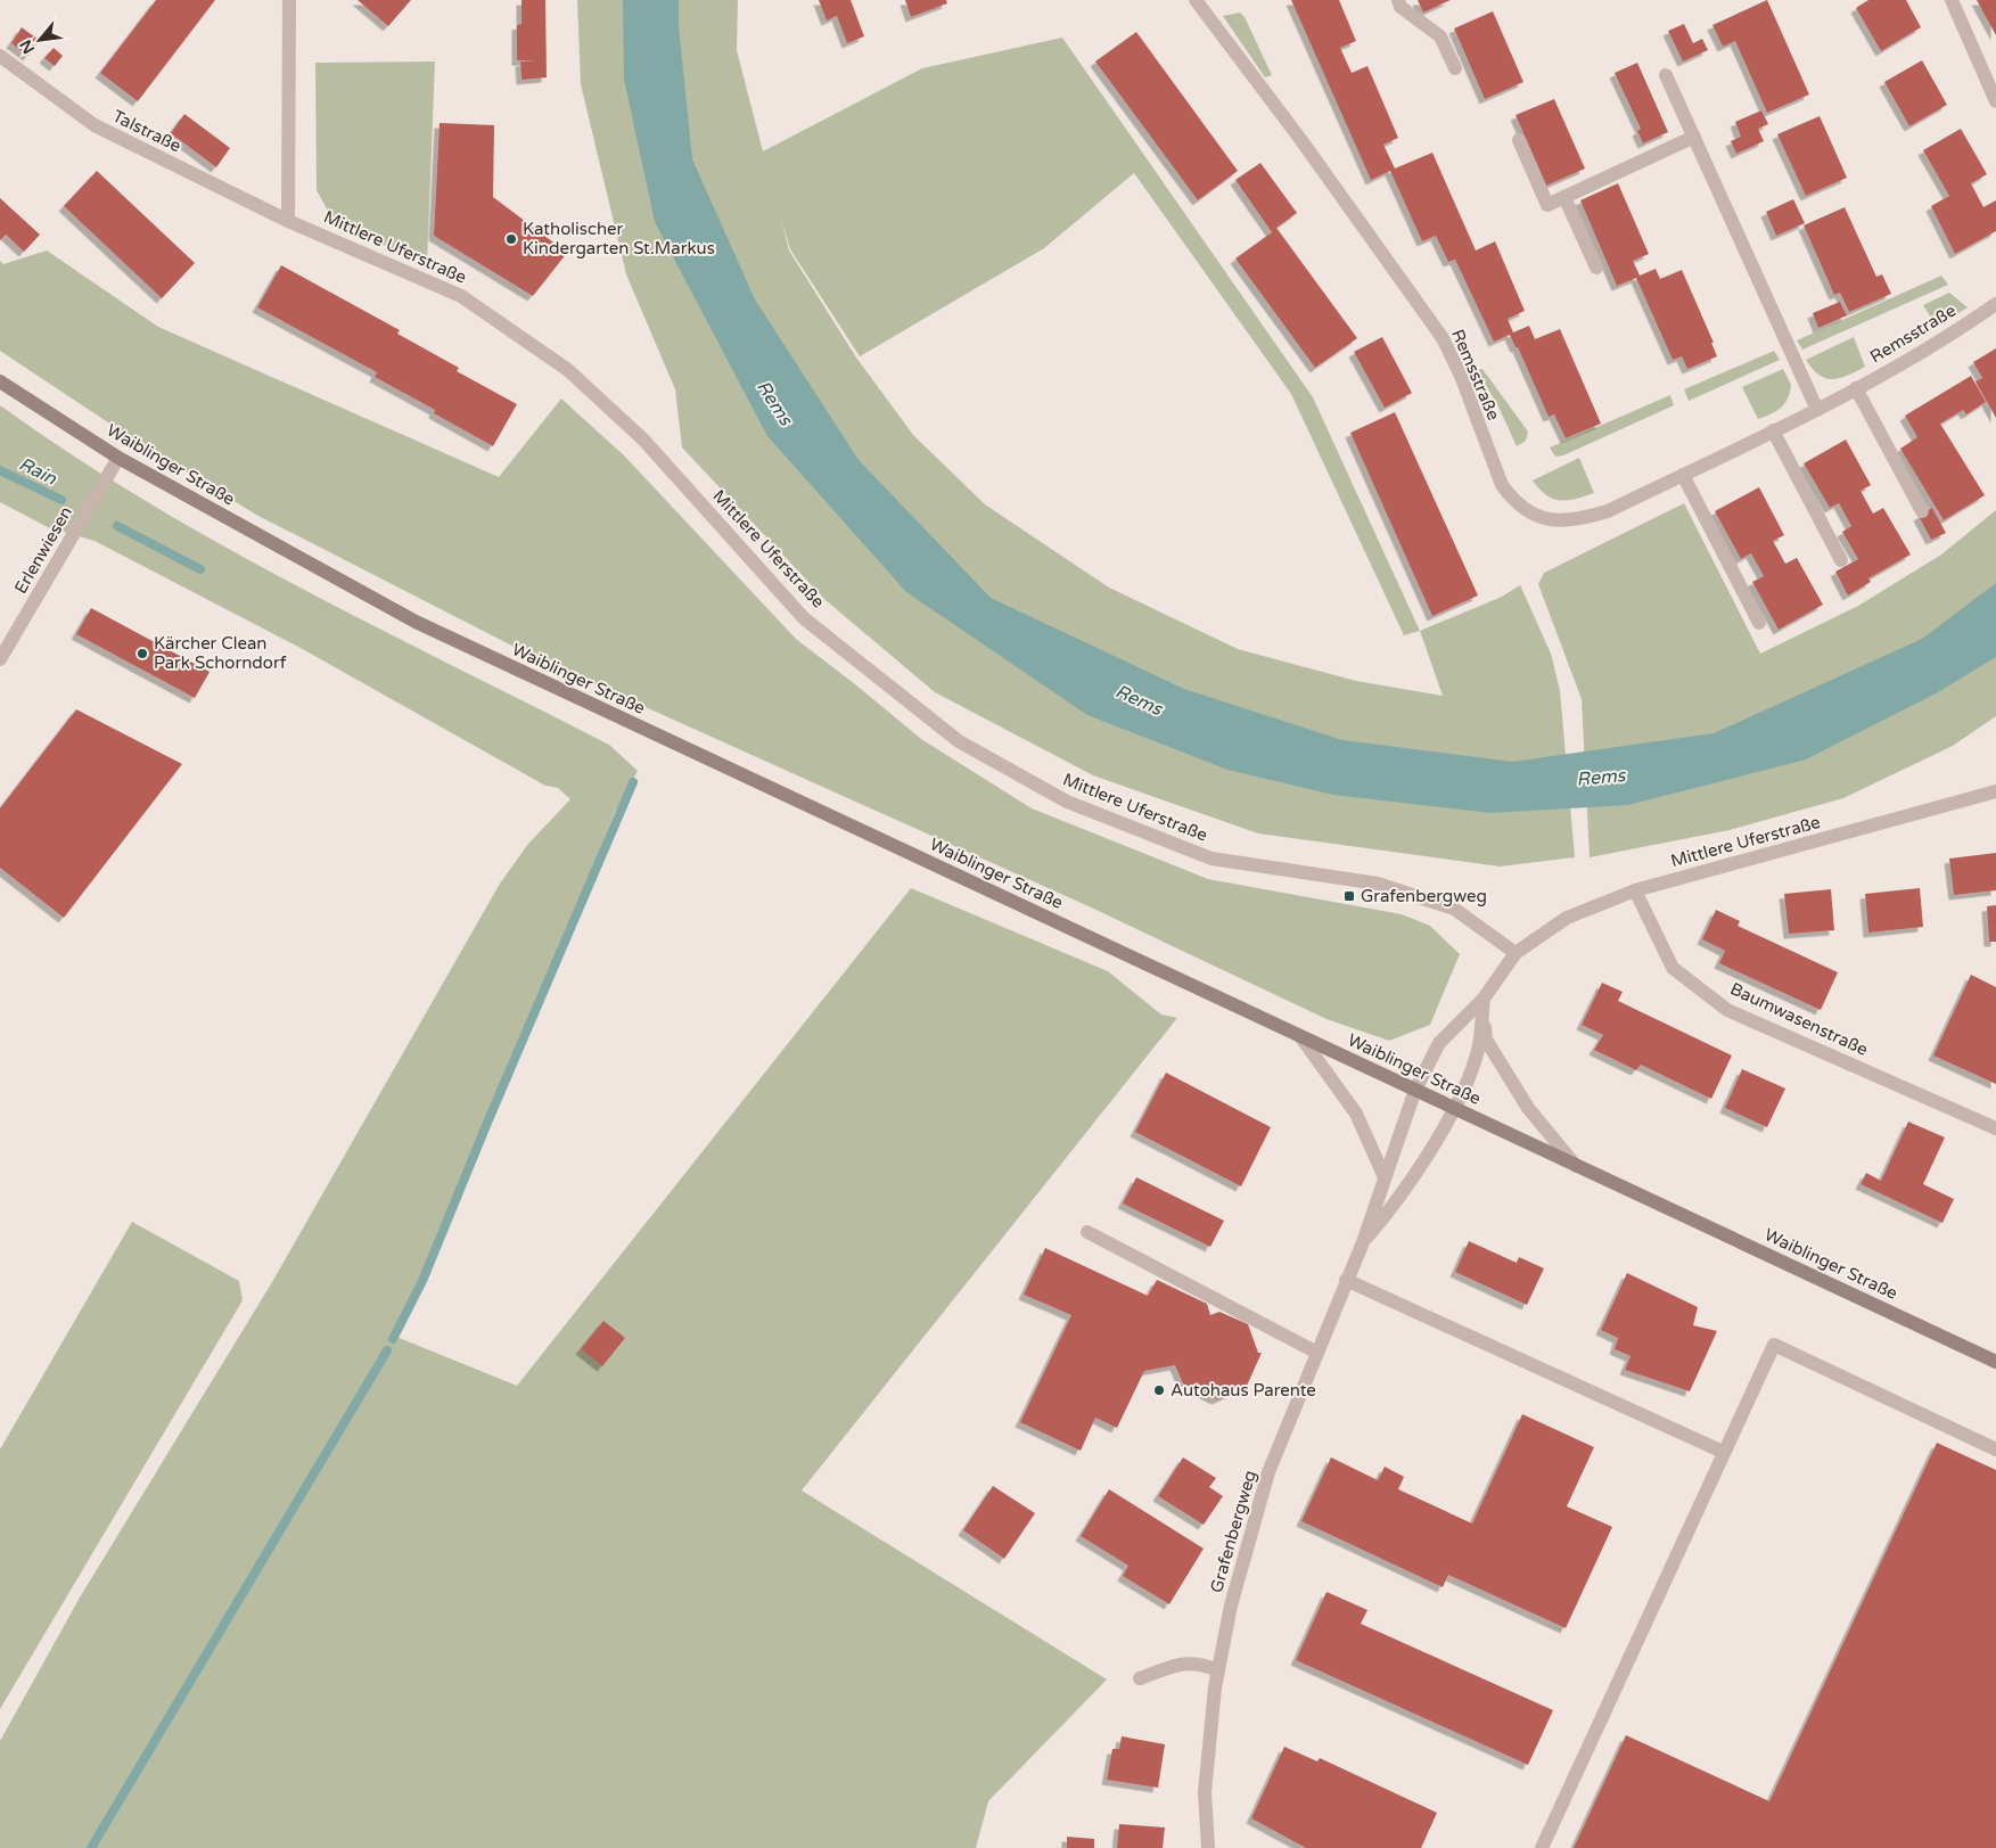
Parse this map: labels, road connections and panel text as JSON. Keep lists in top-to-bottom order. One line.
{"streets":{"main road":["Waiblinger Straße"],"street":["Talstraße","Mittlere Uferstraße","Remsstraße","Erlenwiesen","Baumwasenstraße","Grafenbergweg"]},"crossings":[["Talstraße","Mittlere Uferstraße"],["Mittlere Uferstraße","Waiblinger Straße"],["Mittlere Uferstraße","Baumwasenstraße"],["Mittlere Uferstraße","Grafenbergweg"],["Waiblinger Straße","Erlenwiesen"],["Waiblinger Straße","Grafenbergweg"]],"water":["Rems","Rain"],"places":{"other":["Katholischer Kindergarten St.Markus","Kärcher Clean Park Schorndorf","Autohaus Parente"],"transit":["Grafenbergweg"]},"north":"bottom left"}
